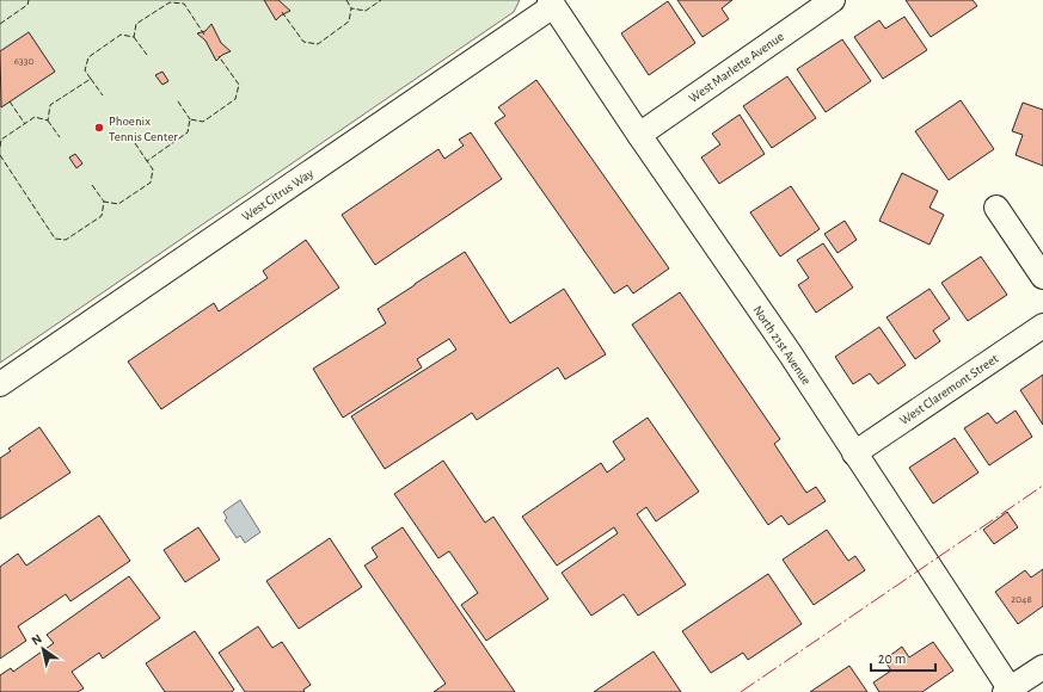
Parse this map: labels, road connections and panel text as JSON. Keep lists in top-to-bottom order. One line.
{"streets":{"street":["West Marlette Avenue","West Citrus Way","North 21st Avenue","West Claremont Street"]},"crossings":[["West Marlette Avenue","North 21st Avenue"],["West Citrus Way","North 21st Avenue"],["North 21st Avenue","West Claremont Street"]],"places":["Phoenix Tennis Center"],"house_numbers":["6330","2048"],"scale_bar":"20 m","north":"top left"}
